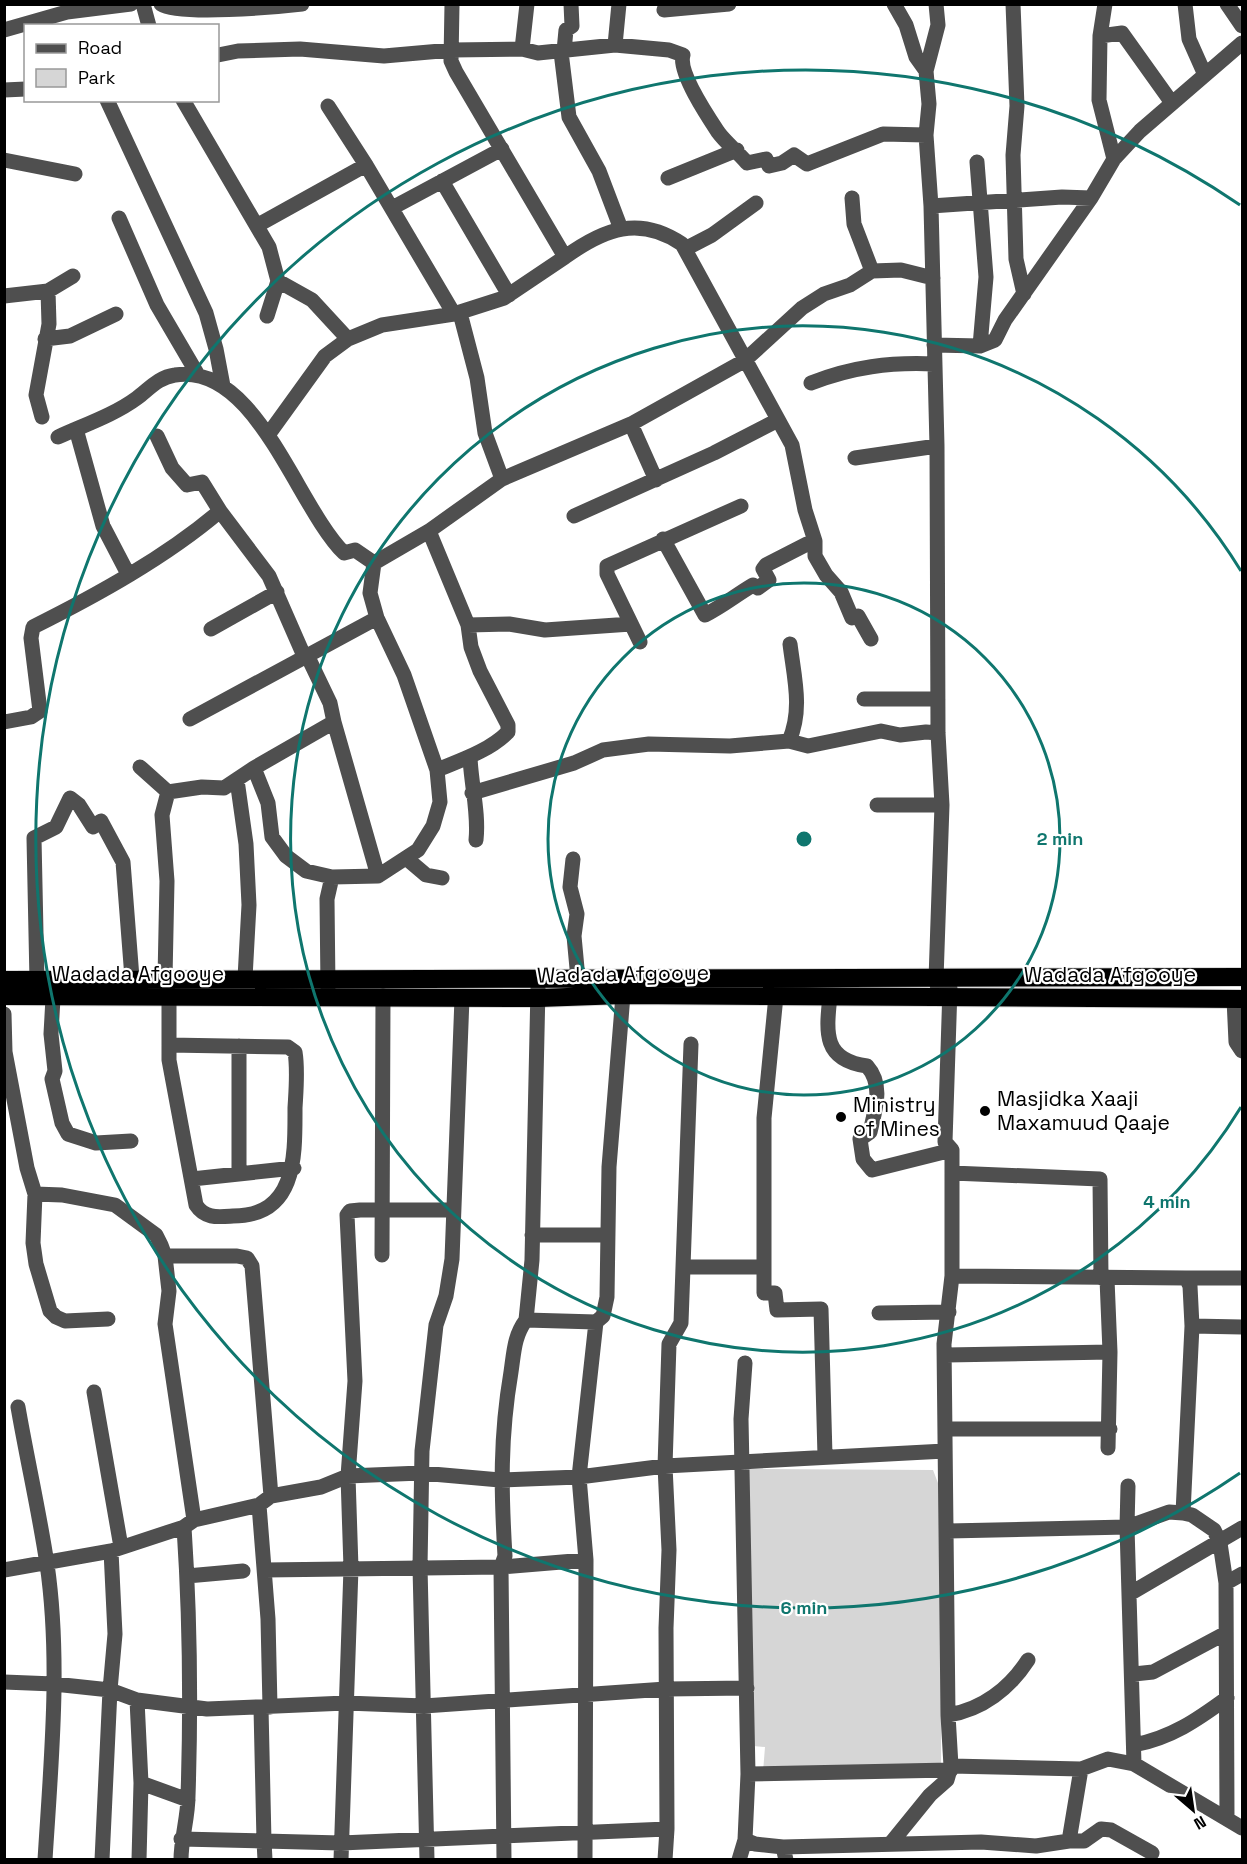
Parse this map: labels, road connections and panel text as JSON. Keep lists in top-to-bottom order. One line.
{"streets":{"highway":["Wadada Afgooye"]},"places":["Masjidka Xaaji Maxamuud Qaaje","Ministry of Mines"],"legend":["Road","Park"],"north":"bottom right","rings":["2 min","4 min","6 min"]}
